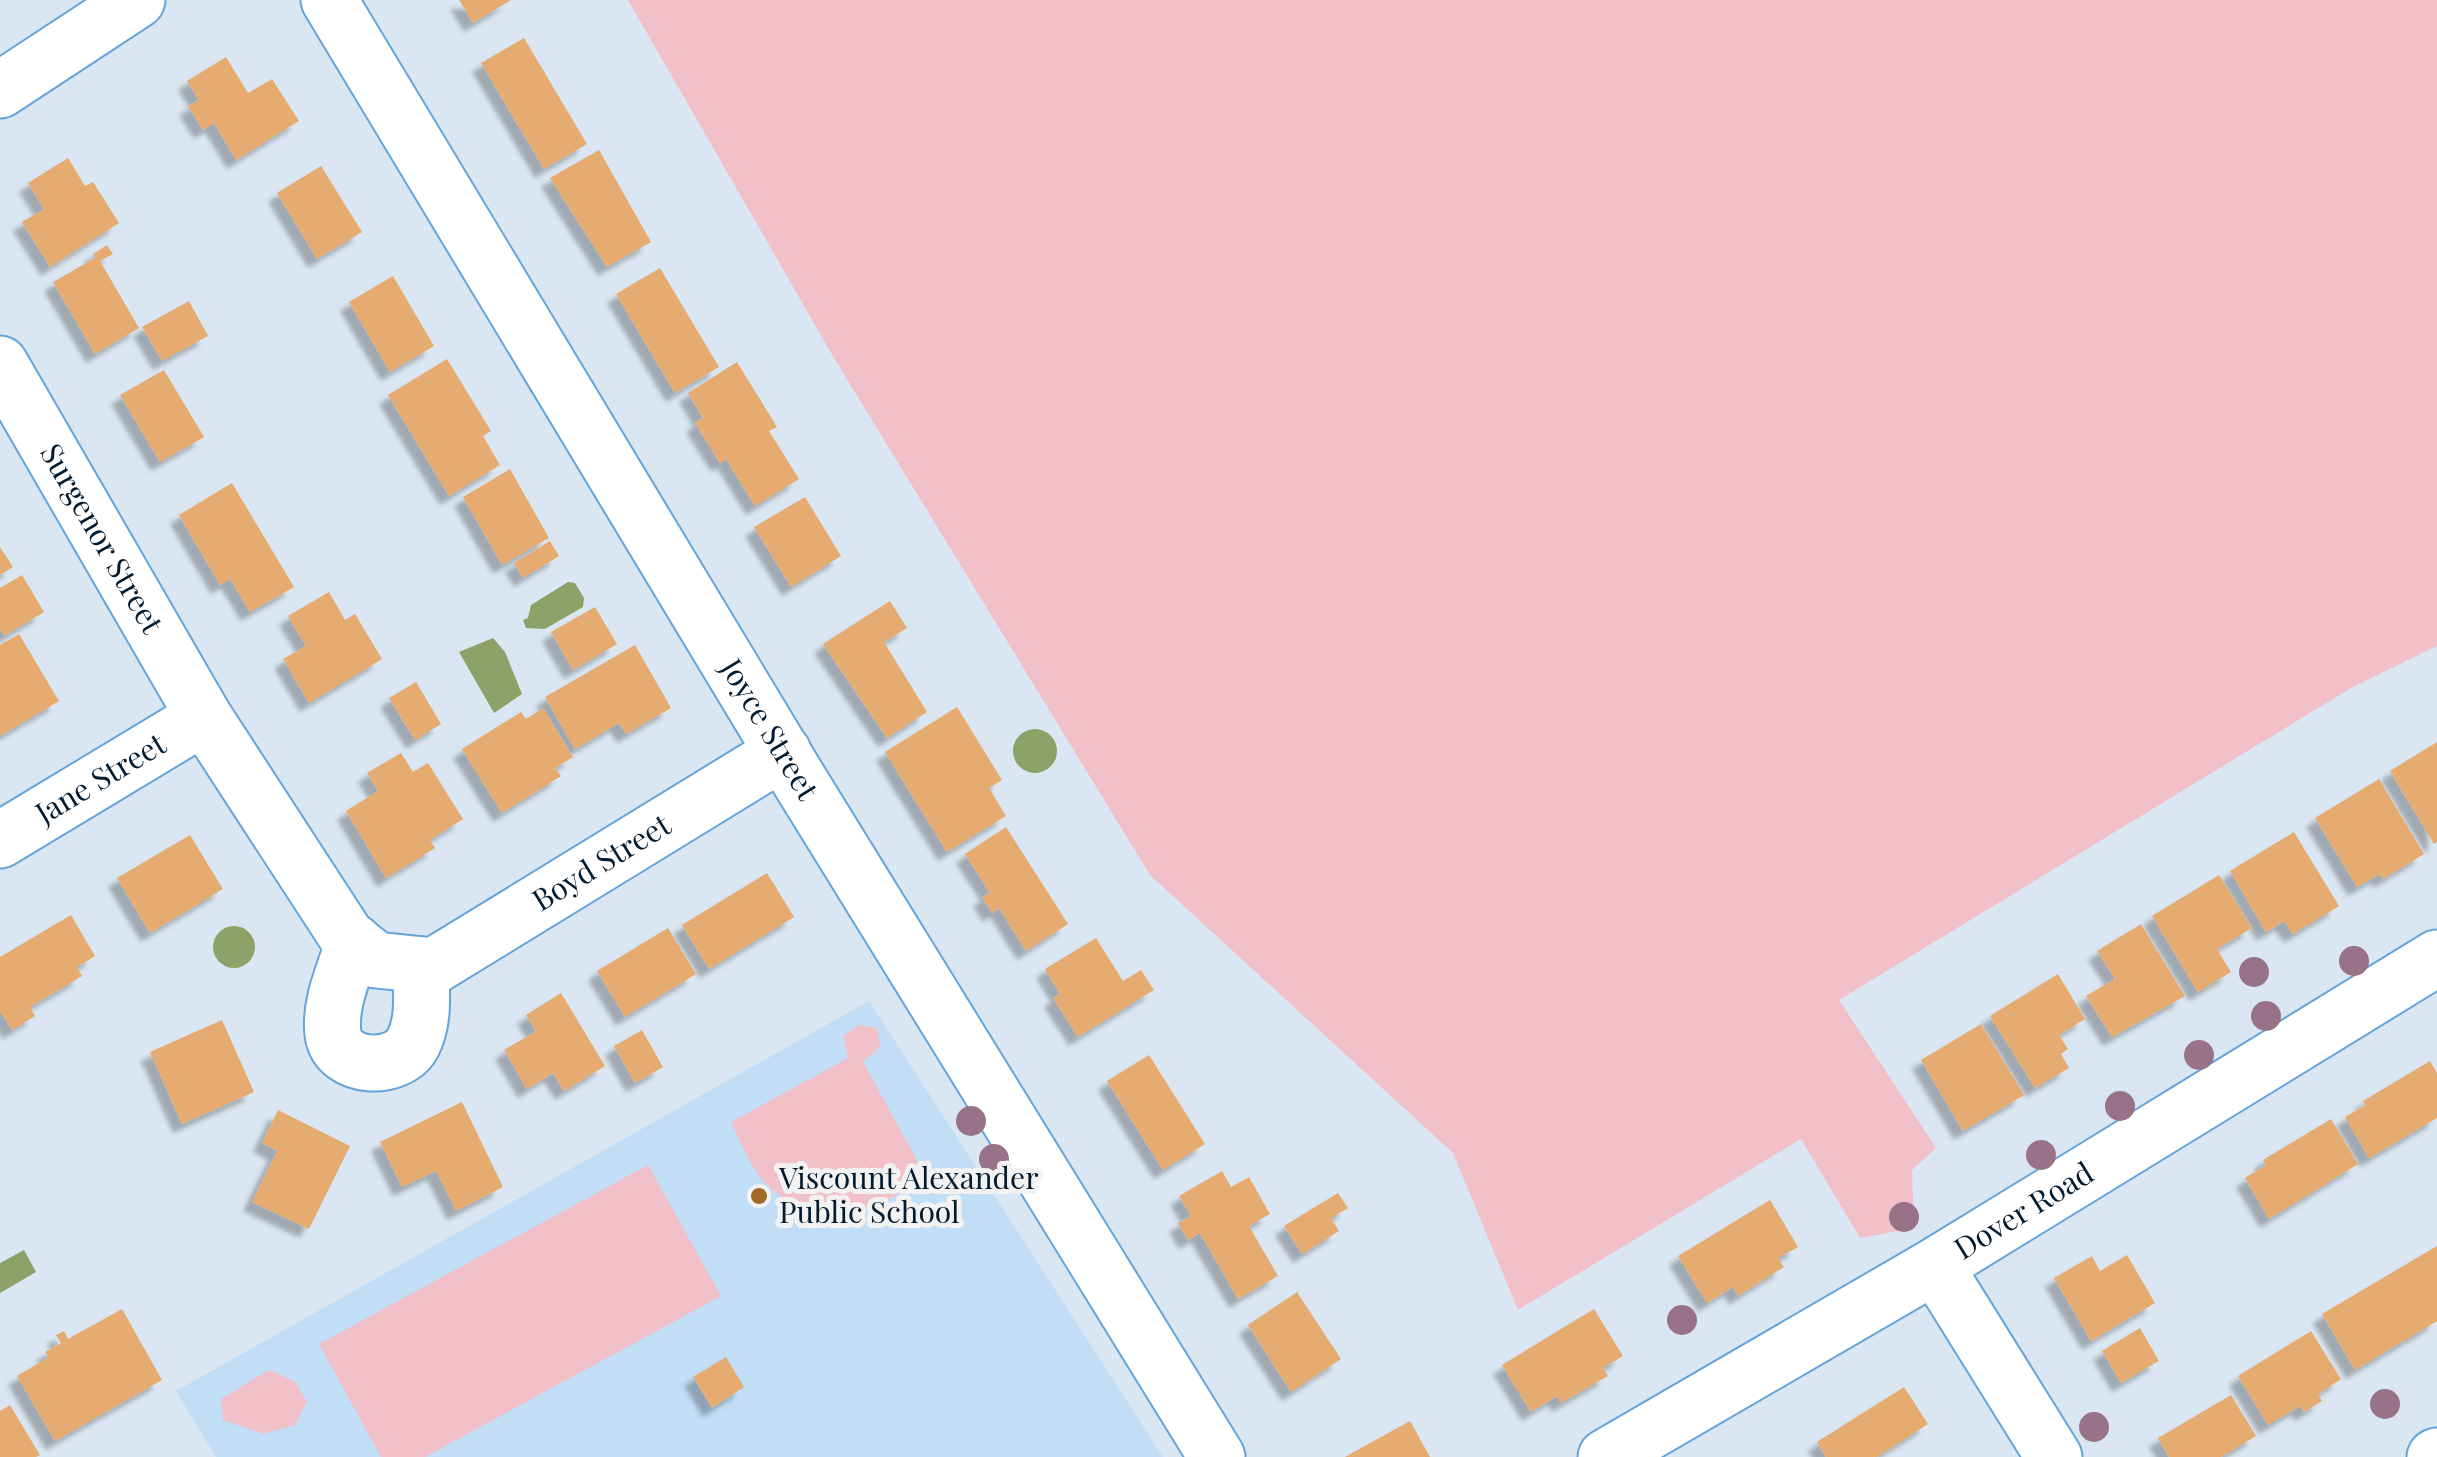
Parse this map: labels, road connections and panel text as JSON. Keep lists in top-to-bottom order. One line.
{"streets":{"street":["Surgenor Street","Joyce Street","Jane Street","Boyd Street","Dover Road"]},"crossings":[["Surgenor Street","Jane Street"],["Joyce Street","Boyd Street"]],"places":["Viscount Alexander Public School"]}
